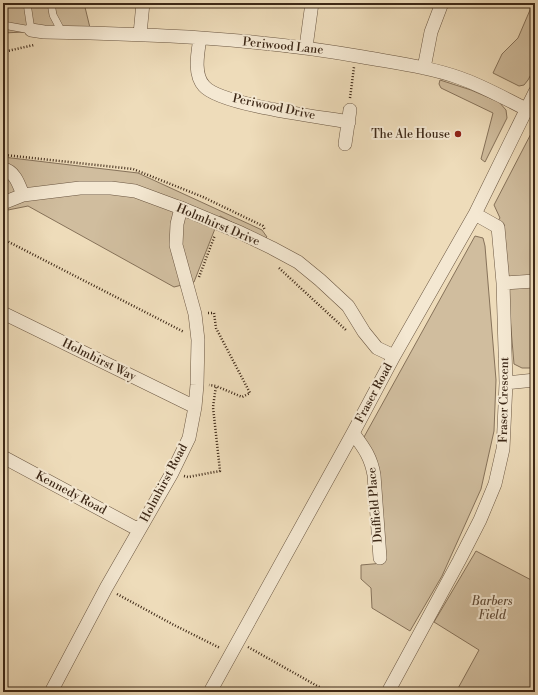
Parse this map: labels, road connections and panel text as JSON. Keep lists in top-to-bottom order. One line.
{"streets":{"street":["Periwood Lane","Periwood Drive","Holmhirst Drive","Holmhirst Way","Fraser Road","Fraser Crescent","Holmhirst Road","Kennedy Road","Duffield Place"]},"crossings":[["Periwood Lane","Periwood Drive"],["Periwood Lane","Fraser Road"],["Holmhirst Drive","Fraser Road"],["Holmhirst Drive","Holmhirst Road"],["Holmhirst Way","Holmhirst Road"],["Fraser Road","Fraser Crescent"],["Fraser Road","Duffield Place"],["Holmhirst Road","Kennedy Road"]],"parks":["Barbers Field"],"places":["The Ale House"]}
